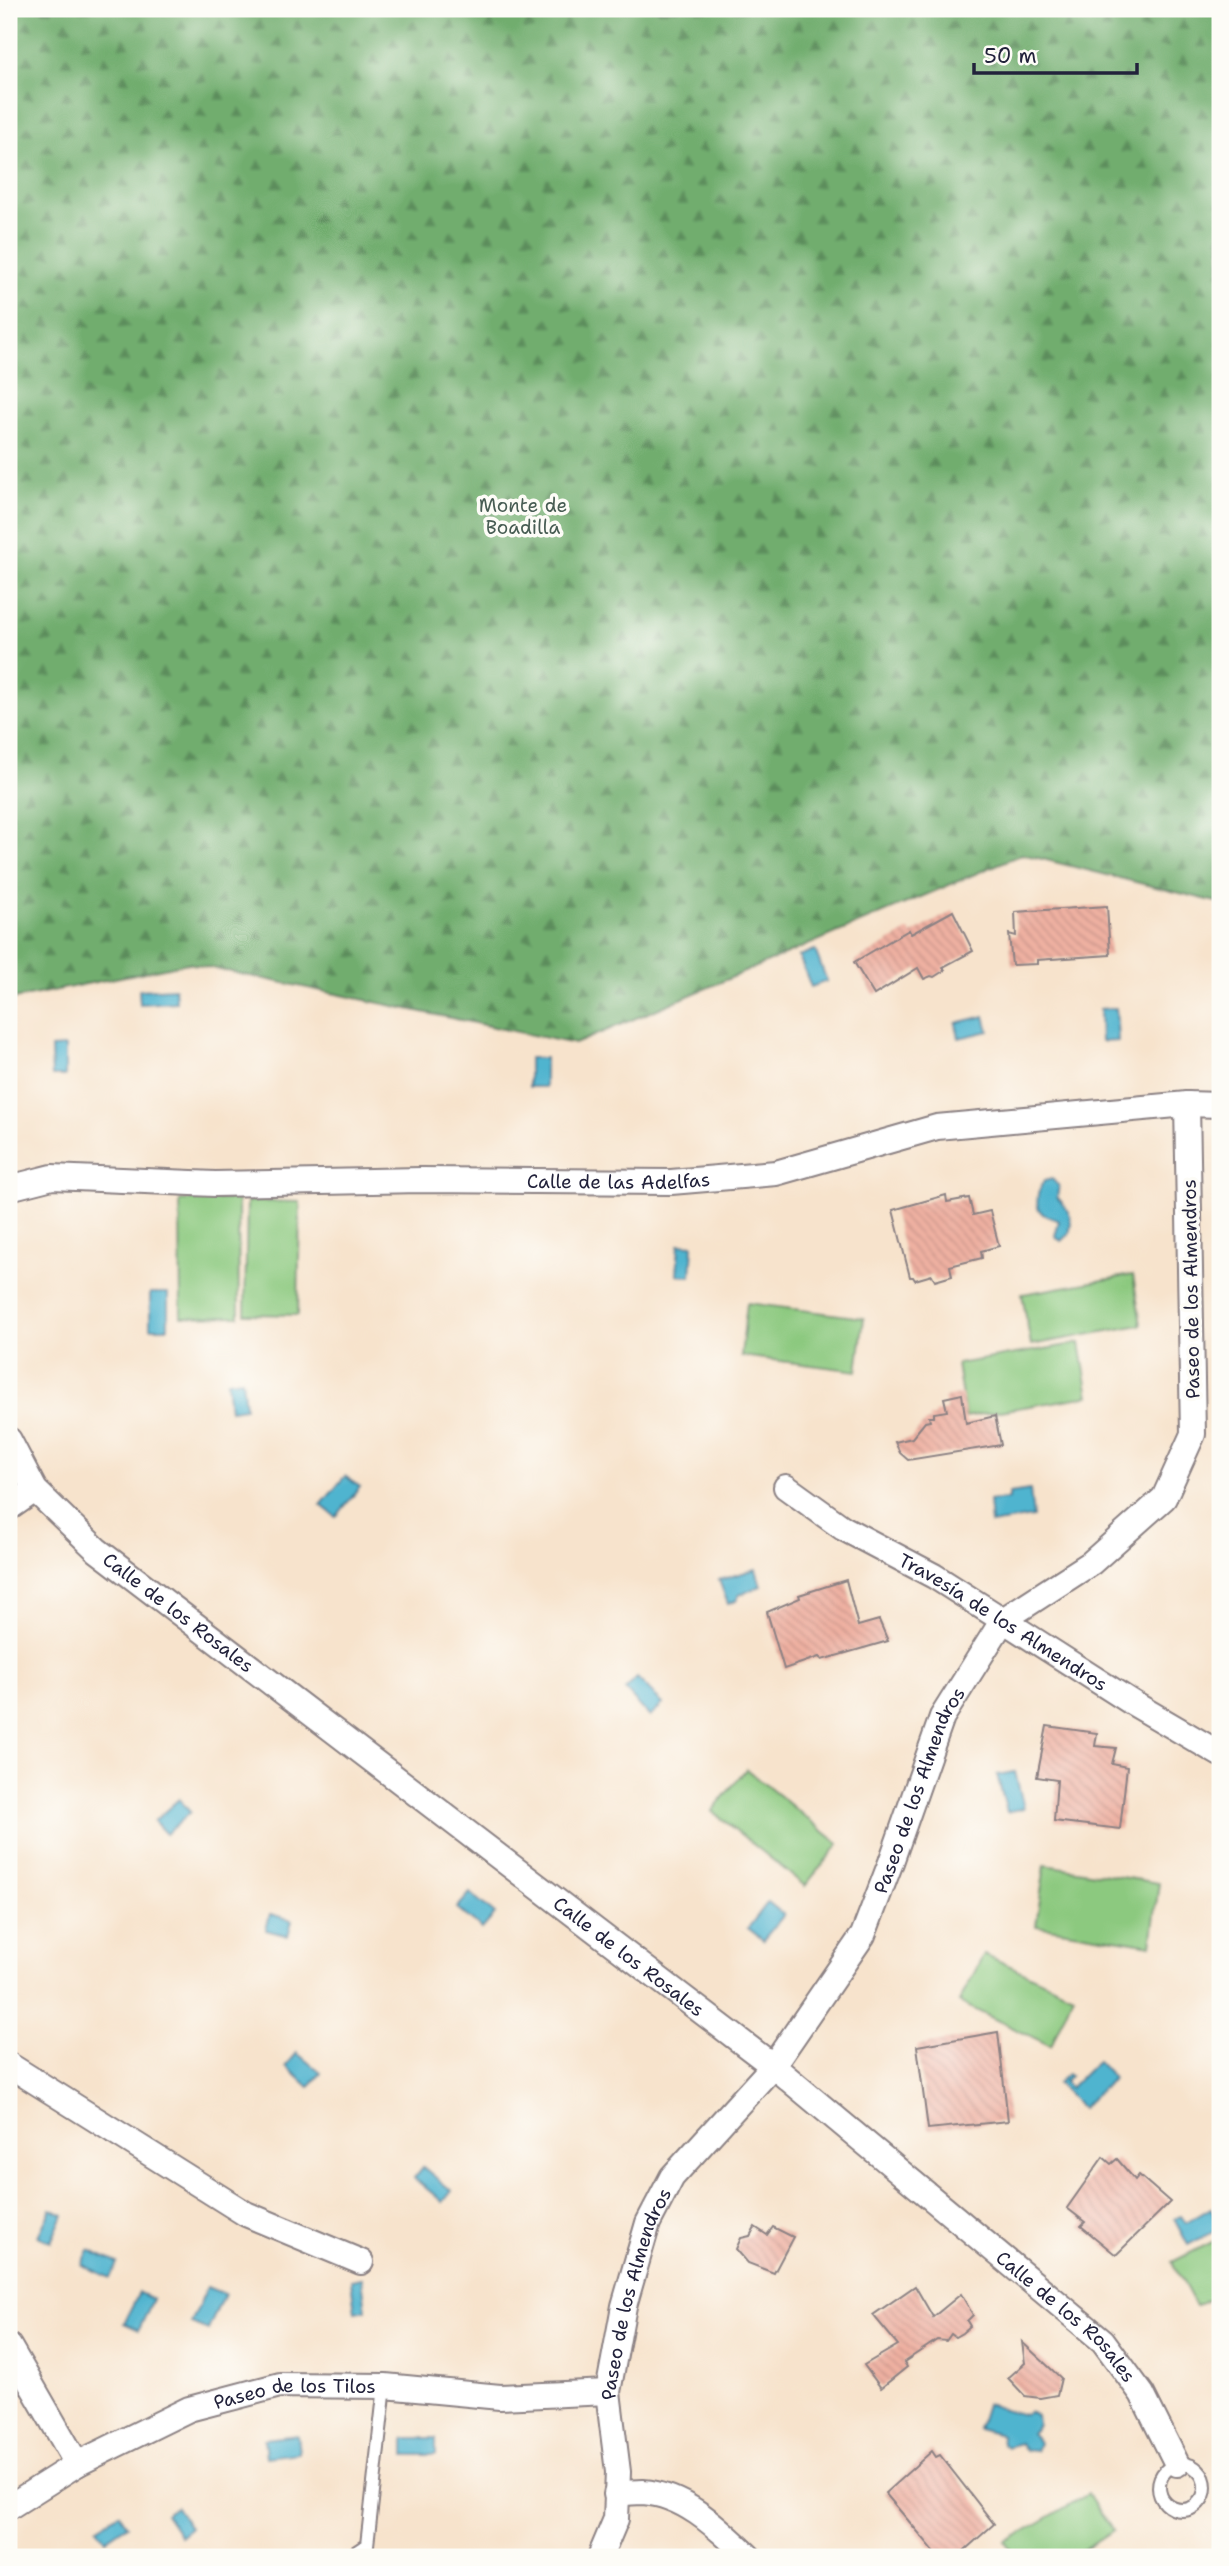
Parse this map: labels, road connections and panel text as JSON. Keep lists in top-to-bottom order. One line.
{"streets":{"street":["Calle de las Adelfas","Paseo de los Almendros","Calle de los Rosales","Travesía de los Almendros","Paseo de los Tilos"]},"crossings":[["Calle de las Adelfas","Paseo de los Almendros"],["Paseo de los Almendros","Calle de los Rosales"],["Paseo de los Almendros","Travesía de los Almendros"],["Paseo de los Almendros","Paseo de los Tilos"]],"parks":["Monte de Boadilla"],"scale_bar":"50 m"}
